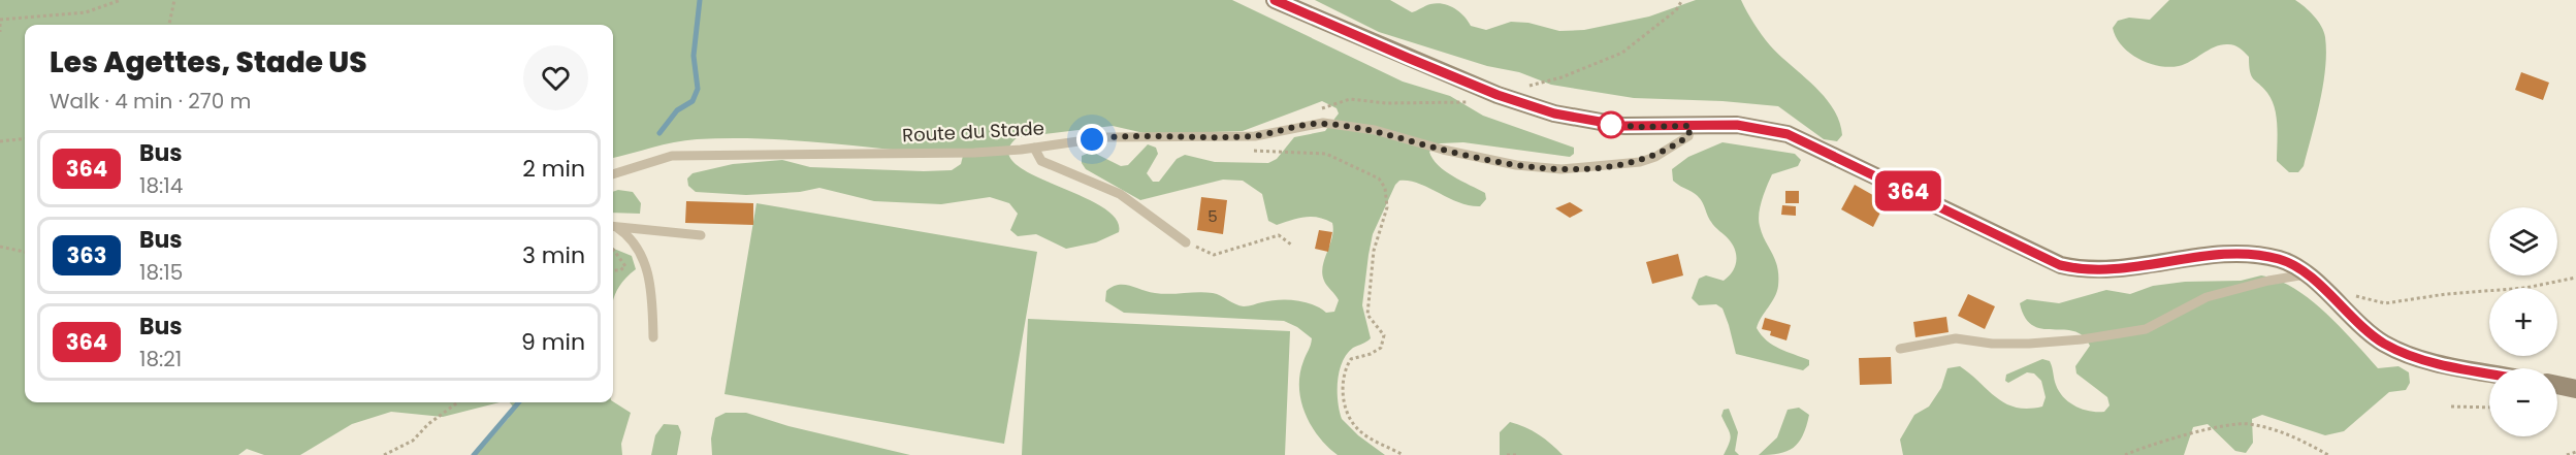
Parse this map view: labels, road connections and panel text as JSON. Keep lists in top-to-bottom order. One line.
{"streets":{"lane":["Route du Stade"]},"lines":["bus line 364"],"house_numbers":["5"],"page":{"on_map":"364","heading":["Les Agettes, Stade US","Walk · 4 min · 270 m"],"list":[{"mark":"364","name":"Bus","note":"18:14","value":"2 min"},{"mark":"363","name":"Bus","note":"18:15","value":"3 min"},{"mark":"364","name":"Bus","note":"18:21","value":"9 min"}],"map_buttons":["+","−"]}}
